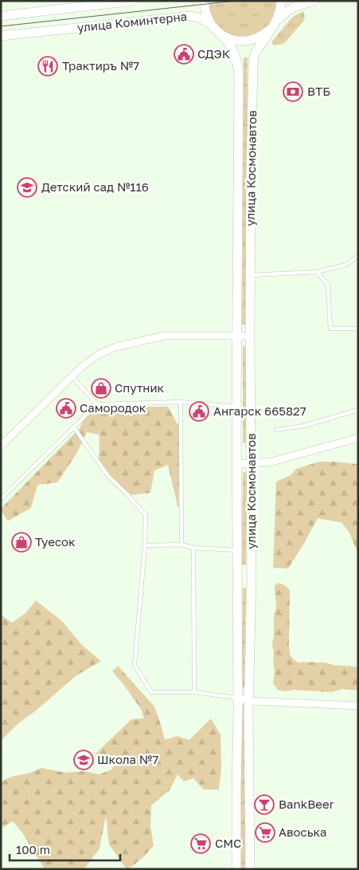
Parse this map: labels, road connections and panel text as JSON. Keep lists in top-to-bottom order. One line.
{"streets":{"street":["улица Коминтерна","улица Космонавтов"]},"crossings":[["улица Коминтерна","улица Космонавтов"]],"places":{"public building":["СДЭК","Самородок","Ангарск 665827"],"restaurant":["Трактиръ №7"],"bank":["ВТБ"],"school or university":["Детский сад №116","Школа №7"],"shop":["Спутник","Туесок"],"bar":["BankBeer"],"supermarket":["Авоська","СМС"]},"scale_bar":"100 m"}
